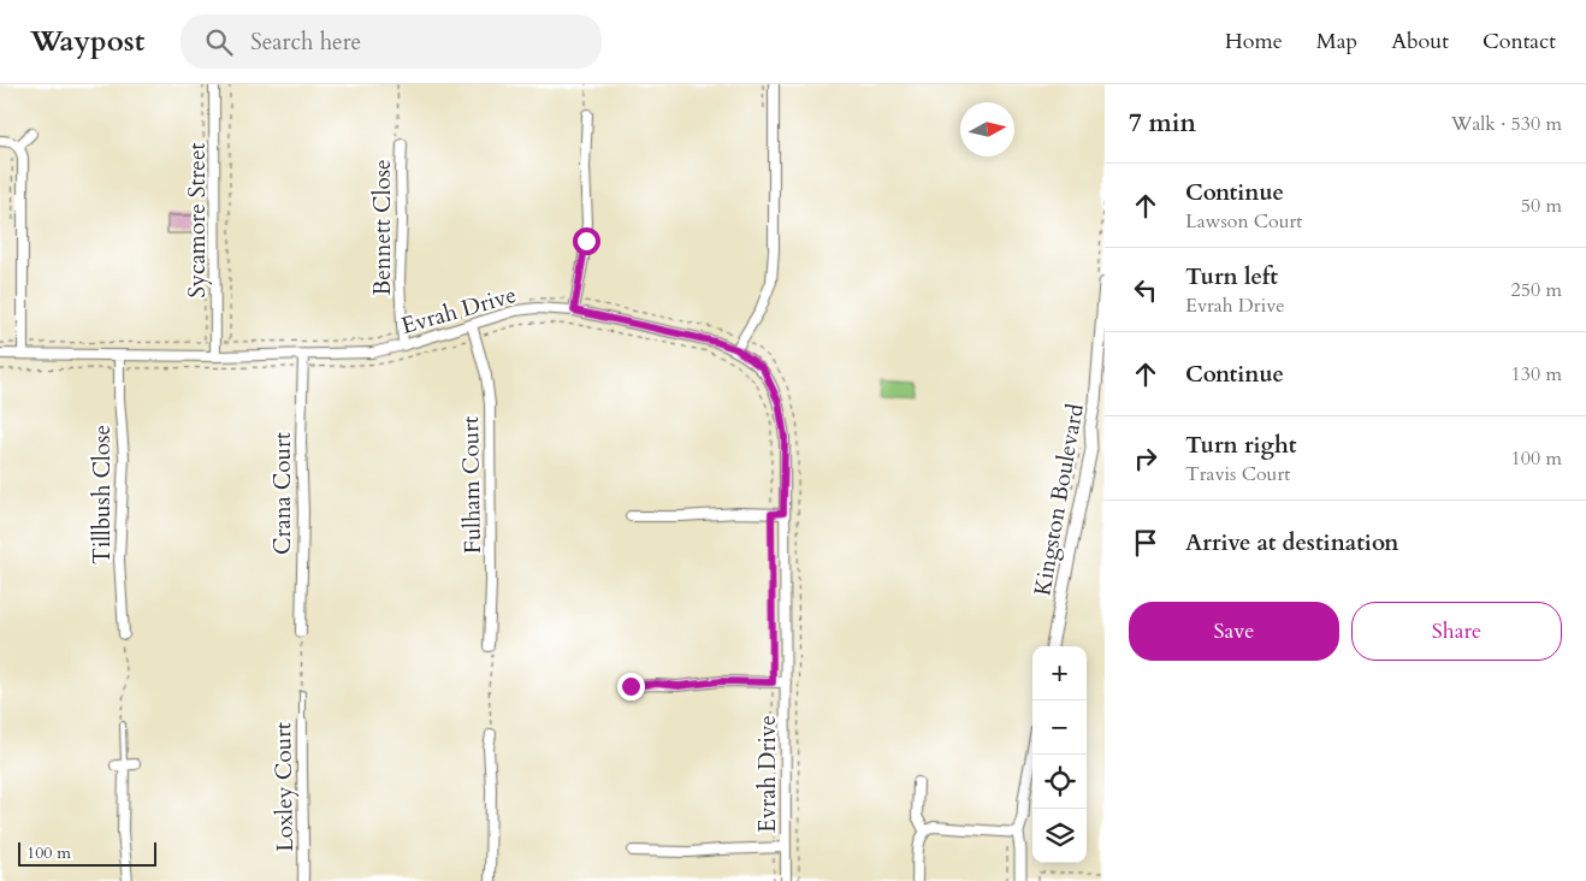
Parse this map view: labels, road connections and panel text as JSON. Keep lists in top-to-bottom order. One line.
{"streets":{"street":["Sycamore Street","Bennett Close","Evrah Drive","Fulham Court","Crana Court","Tillbush Close","Kingston Boulevard","Loxley Court"]},"crossings":[["Sycamore Street","Evrah Drive"],["Bennett Close","Evrah Drive"],["Evrah Drive","Fulham Court"],["Evrah Drive","Crana Court"],["Evrah Drive","Tillbush Close"]],"scale_bar":"100 m","north":"right","page":{"header":"Waypost","search":"Search here","nav":["Home","Map","About","Contact"],"heading":["7 min","Walk · 530 m"],"list":[["Continue","Lawson Court","50 m"],["Turn left","Evrah Drive","250 m"],["Continue","130 m"],["Turn right","Travis Court","100 m"],"Arrive at destination"],"buttons":["Save","Share"],"map_buttons":["+","−"],"scale":"100 m"}}
